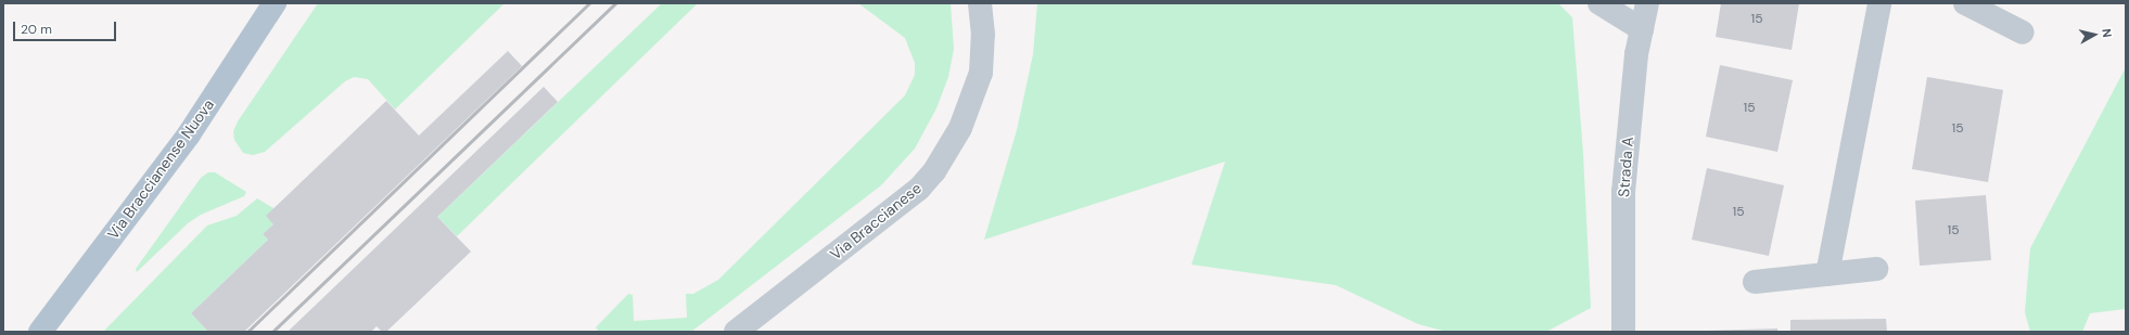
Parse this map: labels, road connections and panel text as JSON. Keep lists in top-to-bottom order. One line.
{"streets":{"main road":["Via Braccianense Nuova"],"street":["Strada A","Via Braccianese"]},"house_numbers":["15","15","15","15","15"],"scale_bar":"20 m","north":"right"}
